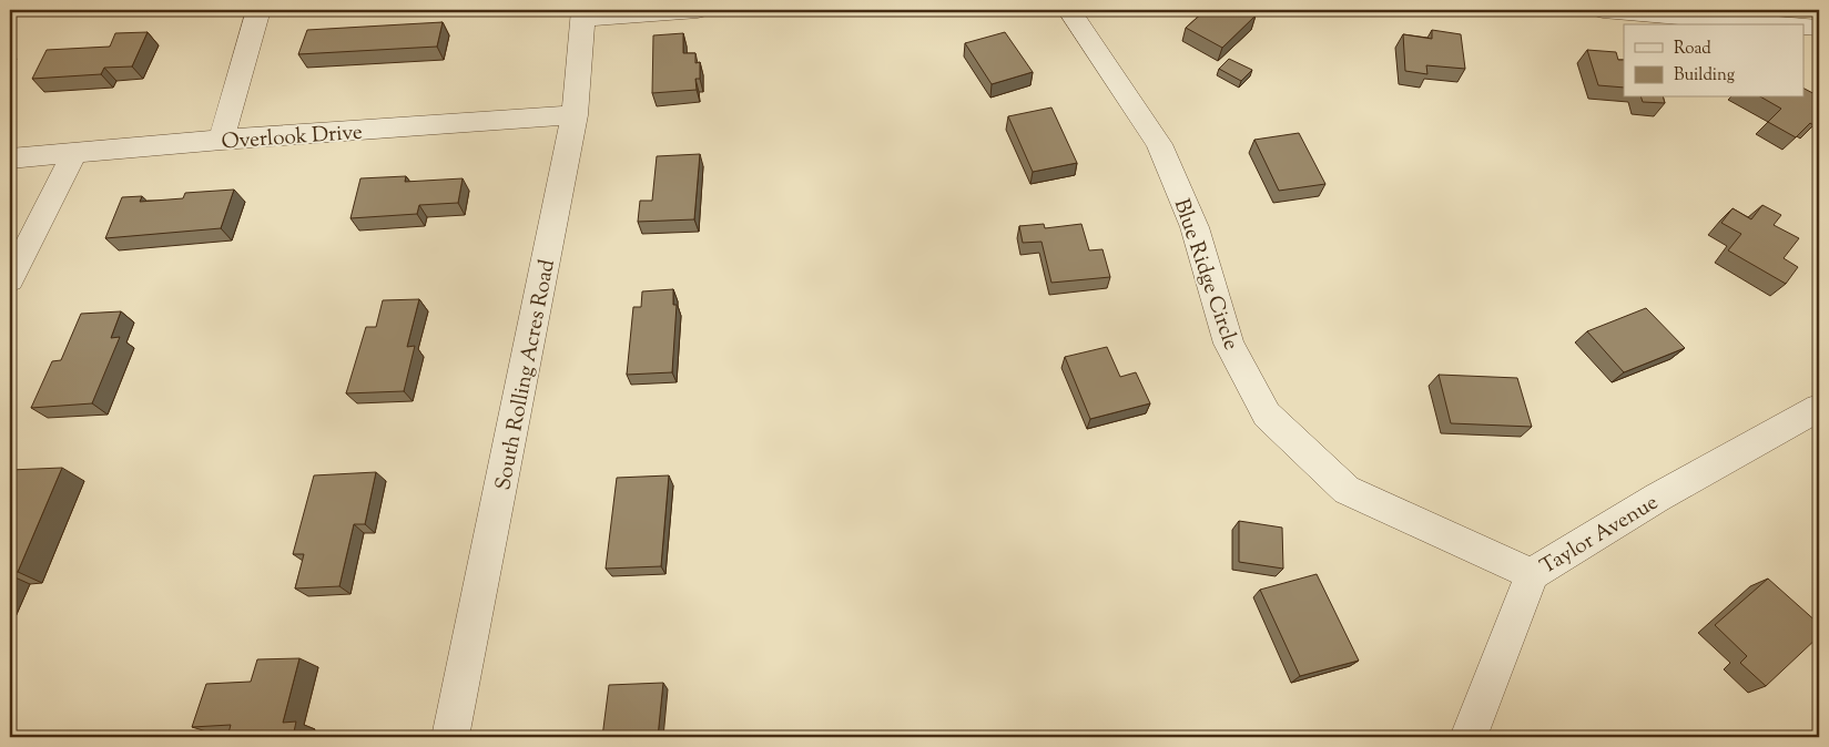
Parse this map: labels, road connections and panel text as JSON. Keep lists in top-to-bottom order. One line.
{"streets":{"street":["Overlook Drive","Blue Ridge Circle","South Rolling Acres Road","Taylor Avenue"]},"crossings":[["Overlook Drive","South Rolling Acres Road"],["Blue Ridge Circle","Taylor Avenue"]],"legend":["Road","Building"]}
